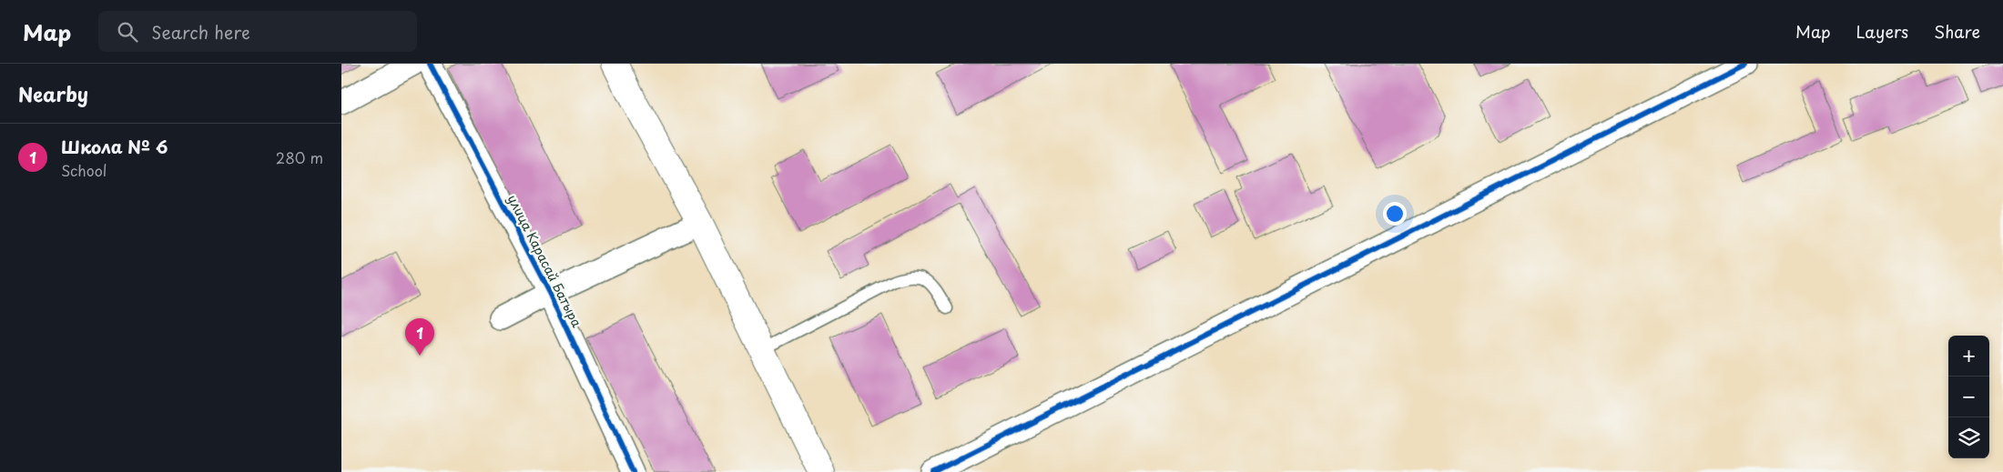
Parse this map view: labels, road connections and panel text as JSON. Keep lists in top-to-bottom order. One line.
{"streets":{"street":["улица Карасай Батыра"]},"page":{"header":"Map","search":"Search here","nav":["Map","Layers","Share"],"heading":"Nearby","list":[{"mark":"1","name":"Школа № 6","note":"School","value":"280 m"}],"pins":"1","map_buttons":["+","−"]}}
